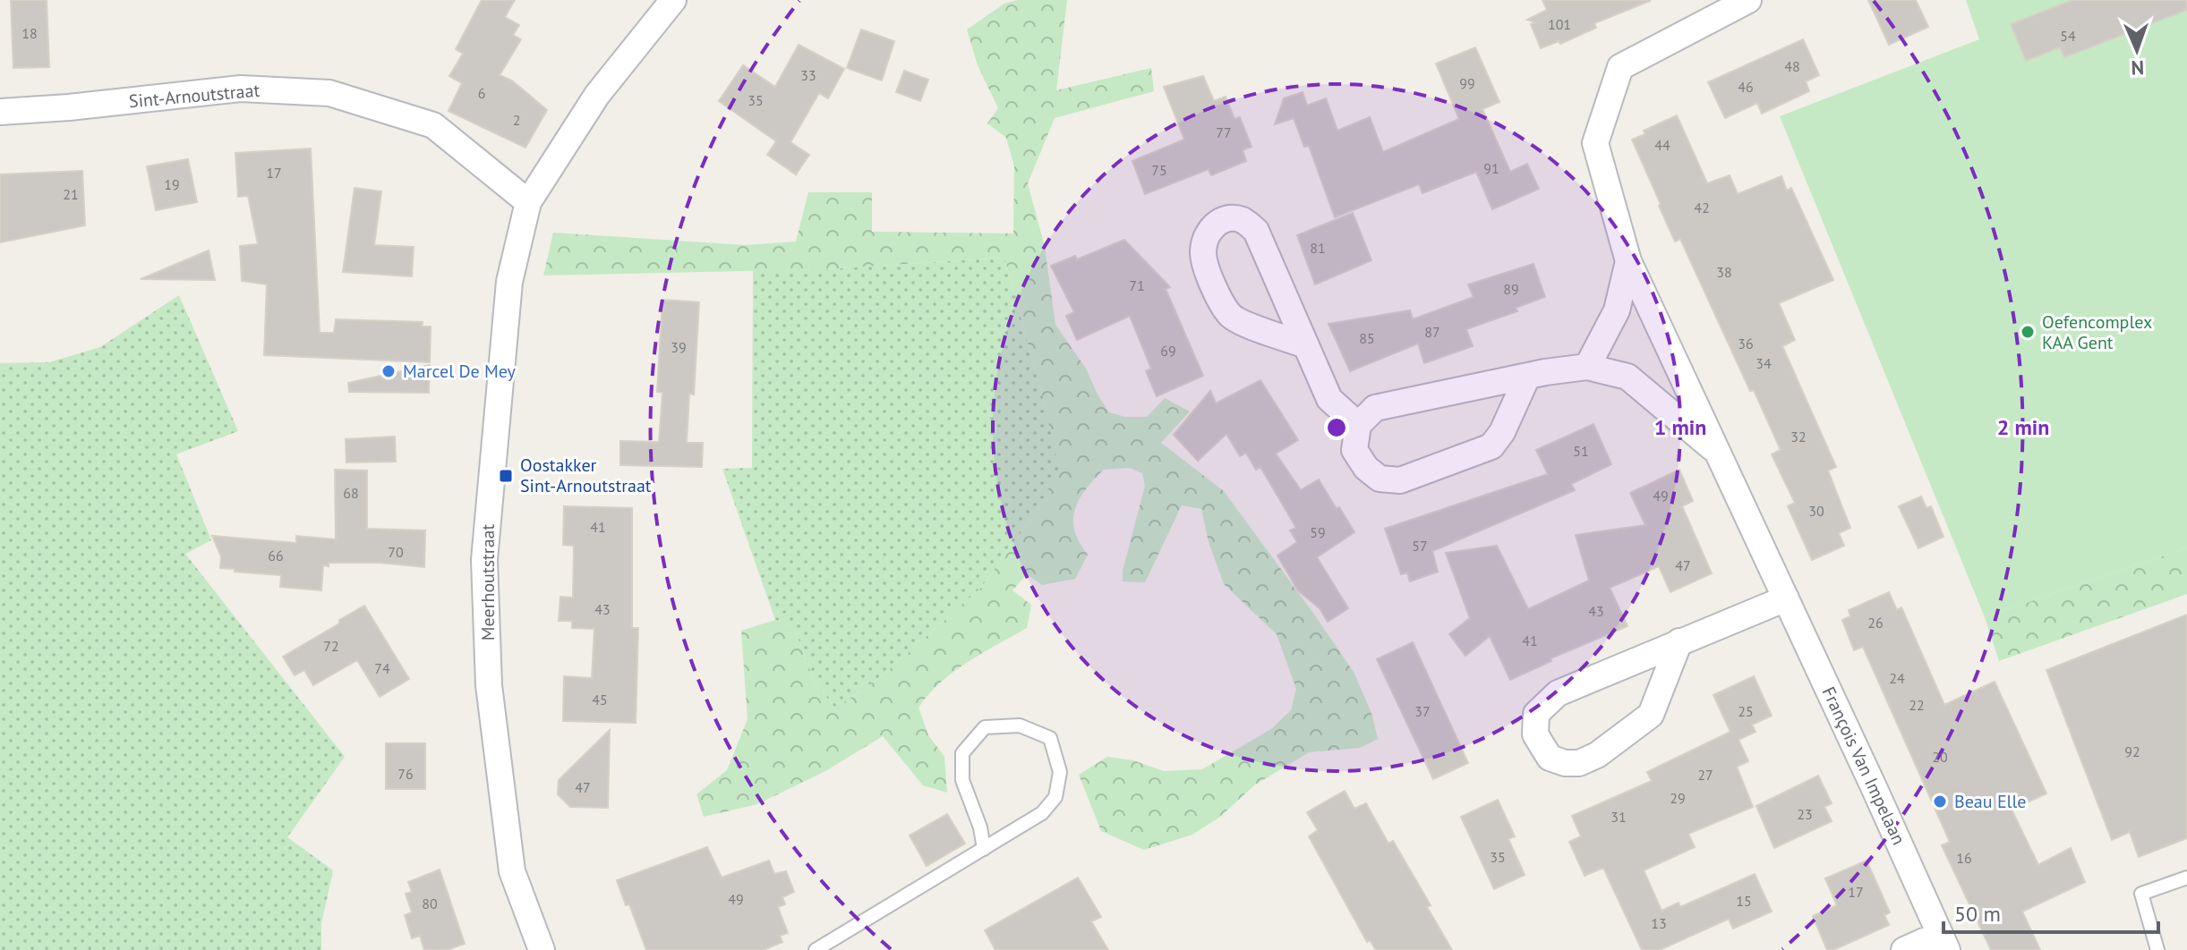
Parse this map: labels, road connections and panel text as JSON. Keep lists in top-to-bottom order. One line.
{"streets":{"street":["Sint-Arnoutstraat","Meerhoutstraat","François Van Impelaan"]},"crossings":[["Sint-Arnoutstraat","Meerhoutstraat"]],"places":{"other":["Oefencomplex KAA Gent","Marcel De Mey","Beau Elle"],"transit":["Oostakker Sint-Arnoutstraat"]},"house_numbers":["101","18","54","48","33","99","46","6","35","2","77","44","91","75","17","19","21","42","81","38","71","89","87","85","36","39","69","34","32","51","68","49","30","41","59","57","70","66","47","43","43","26","41","72","74","24","45","22","37","25","92","20","76","27","47","29","23","31","35","16","17","49","15","80","13"],"scale_bar":"50 m","north":"bottom","rings":["1 min","2 min"]}
